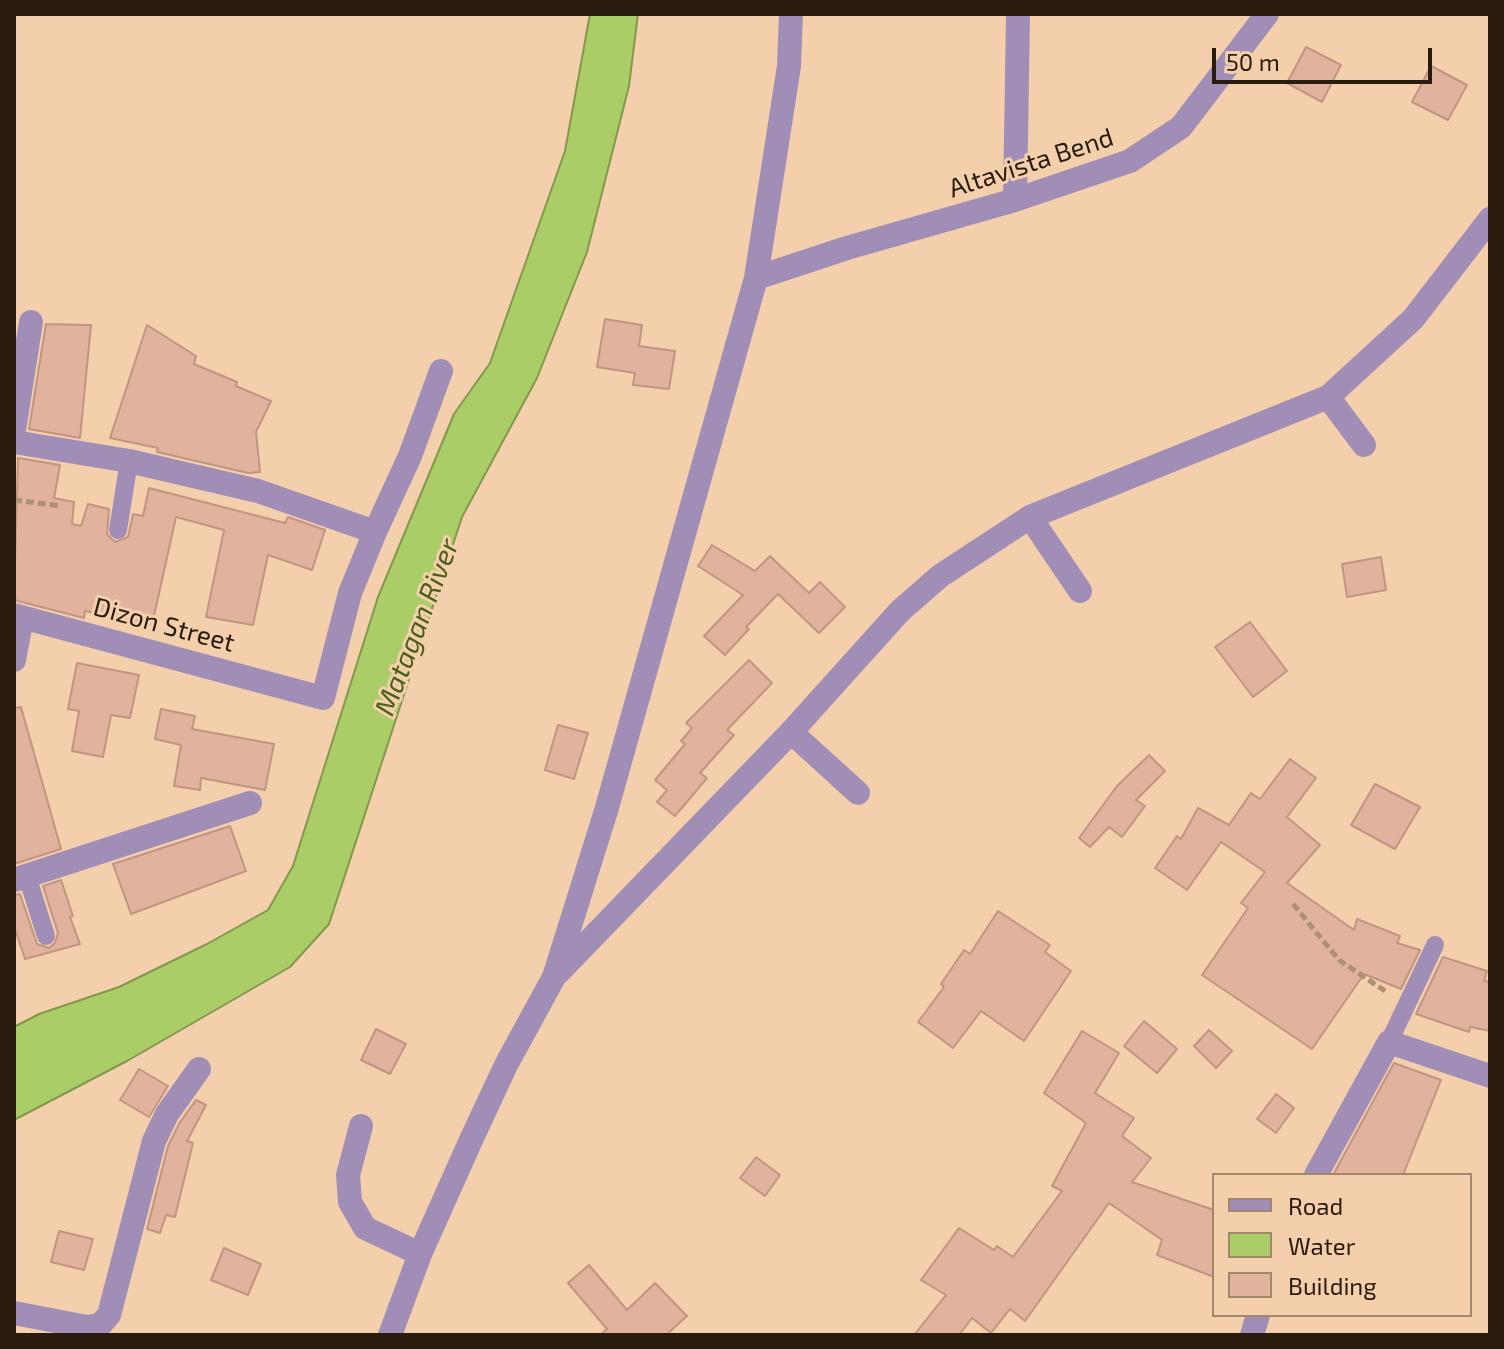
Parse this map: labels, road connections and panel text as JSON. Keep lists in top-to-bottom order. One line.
{"streets":{"street":["Altavista Bend","Dizon Street"]},"water":["Matagan River"],"legend":["Road","Water","Building"],"scale_bar":"50 m"}
